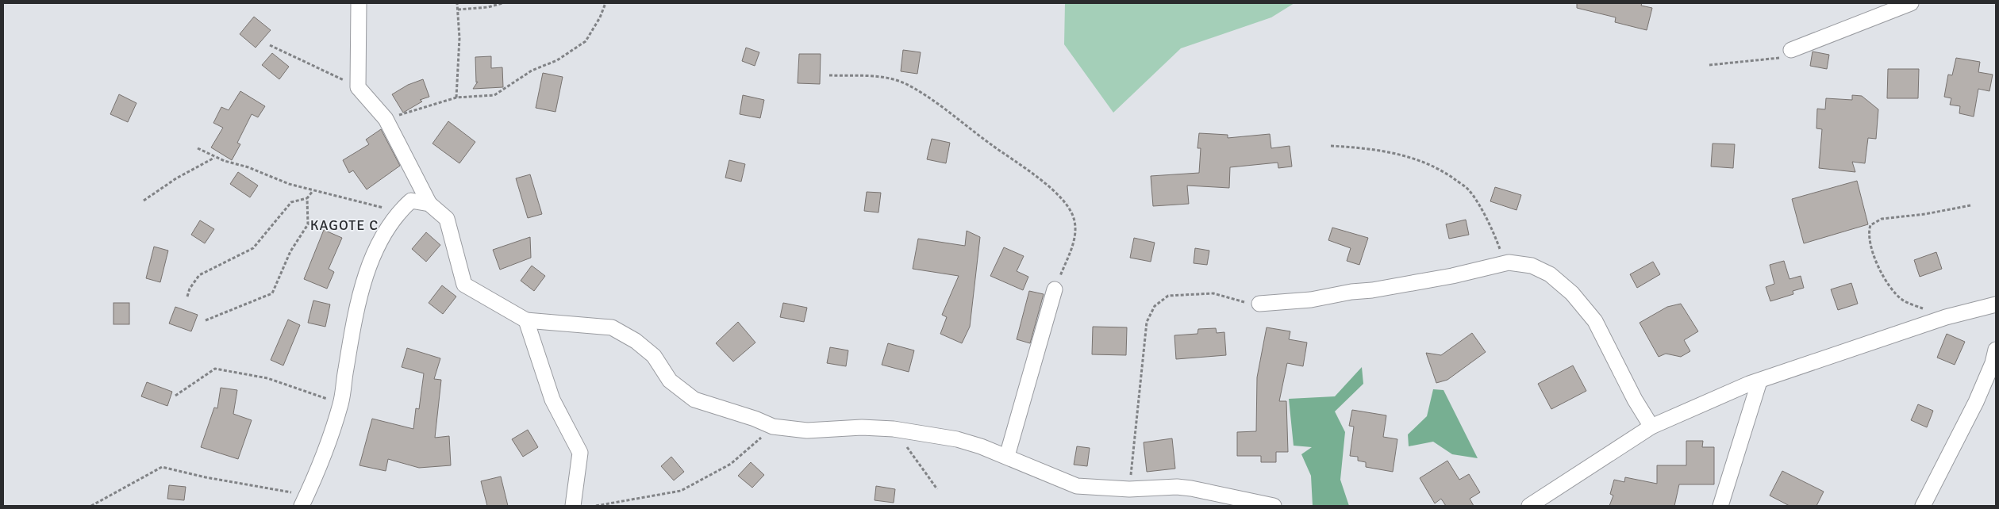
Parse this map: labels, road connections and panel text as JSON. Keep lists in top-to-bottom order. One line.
{"districts":["KAGOTE C"]}
